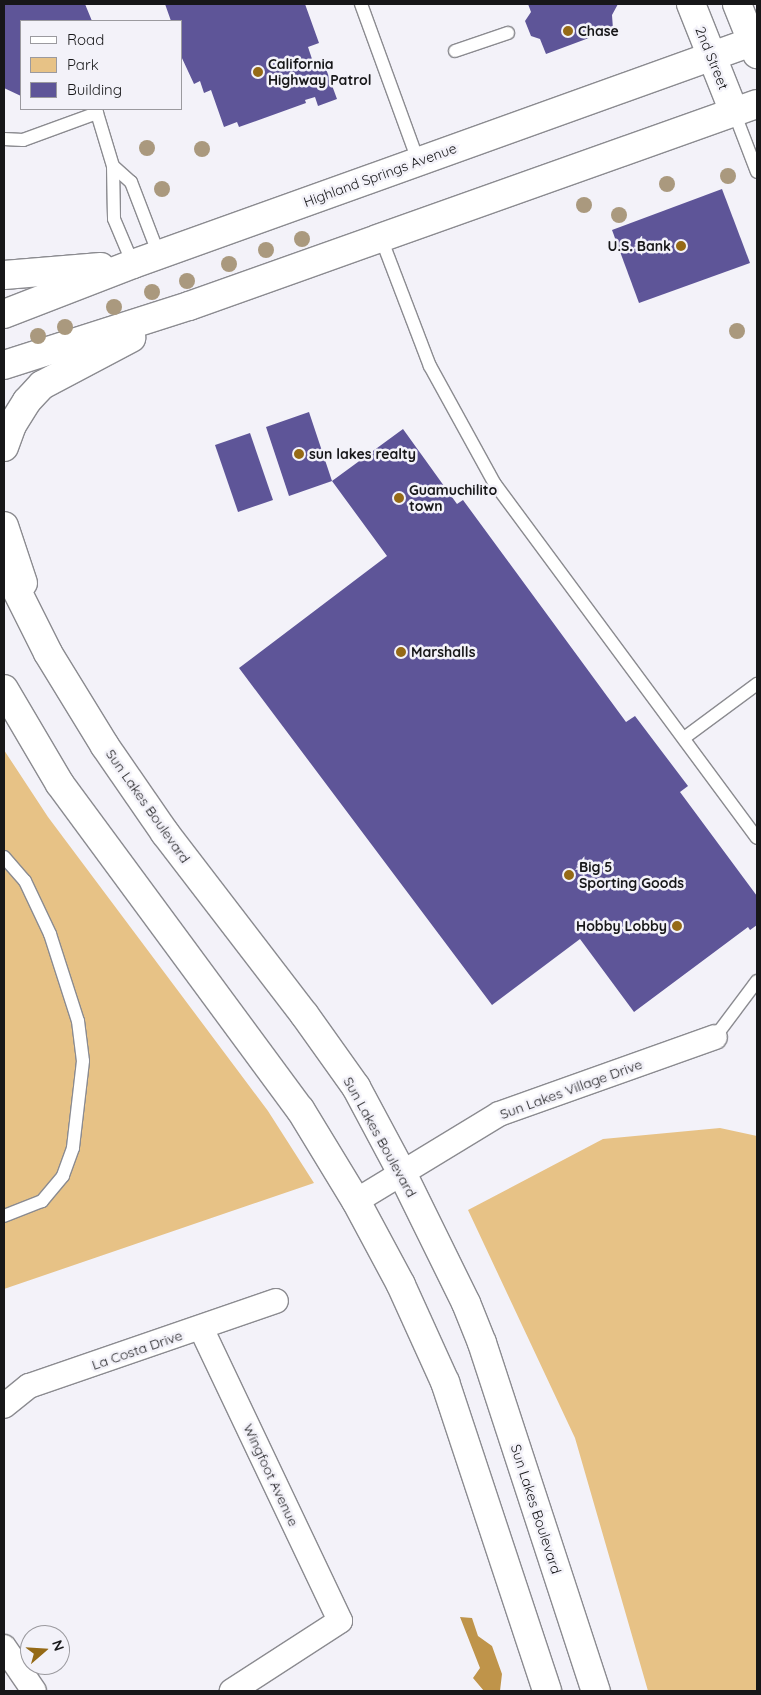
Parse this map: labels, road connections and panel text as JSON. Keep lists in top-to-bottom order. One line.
{"streets":{"street":["2nd Street","Highland Springs Avenue","Sun Lakes Boulevard","Sun Lakes Village Drive","La Costa Drive","Wingfoot Avenue"]},"crossings":[["2nd Street","Highland Springs Avenue"],["Sun Lakes Boulevard","Sun Lakes Village Drive"],["La Costa Drive","Wingfoot Avenue"]],"places":["Chase","California Highway Patrol","U.S. Bank","sun lakes realty","Guamuchilito town","Marshalls","Big 5 Sporting Goods","Hobby Lobby"],"legend":["Road","Park","Building"],"north":"right"}
